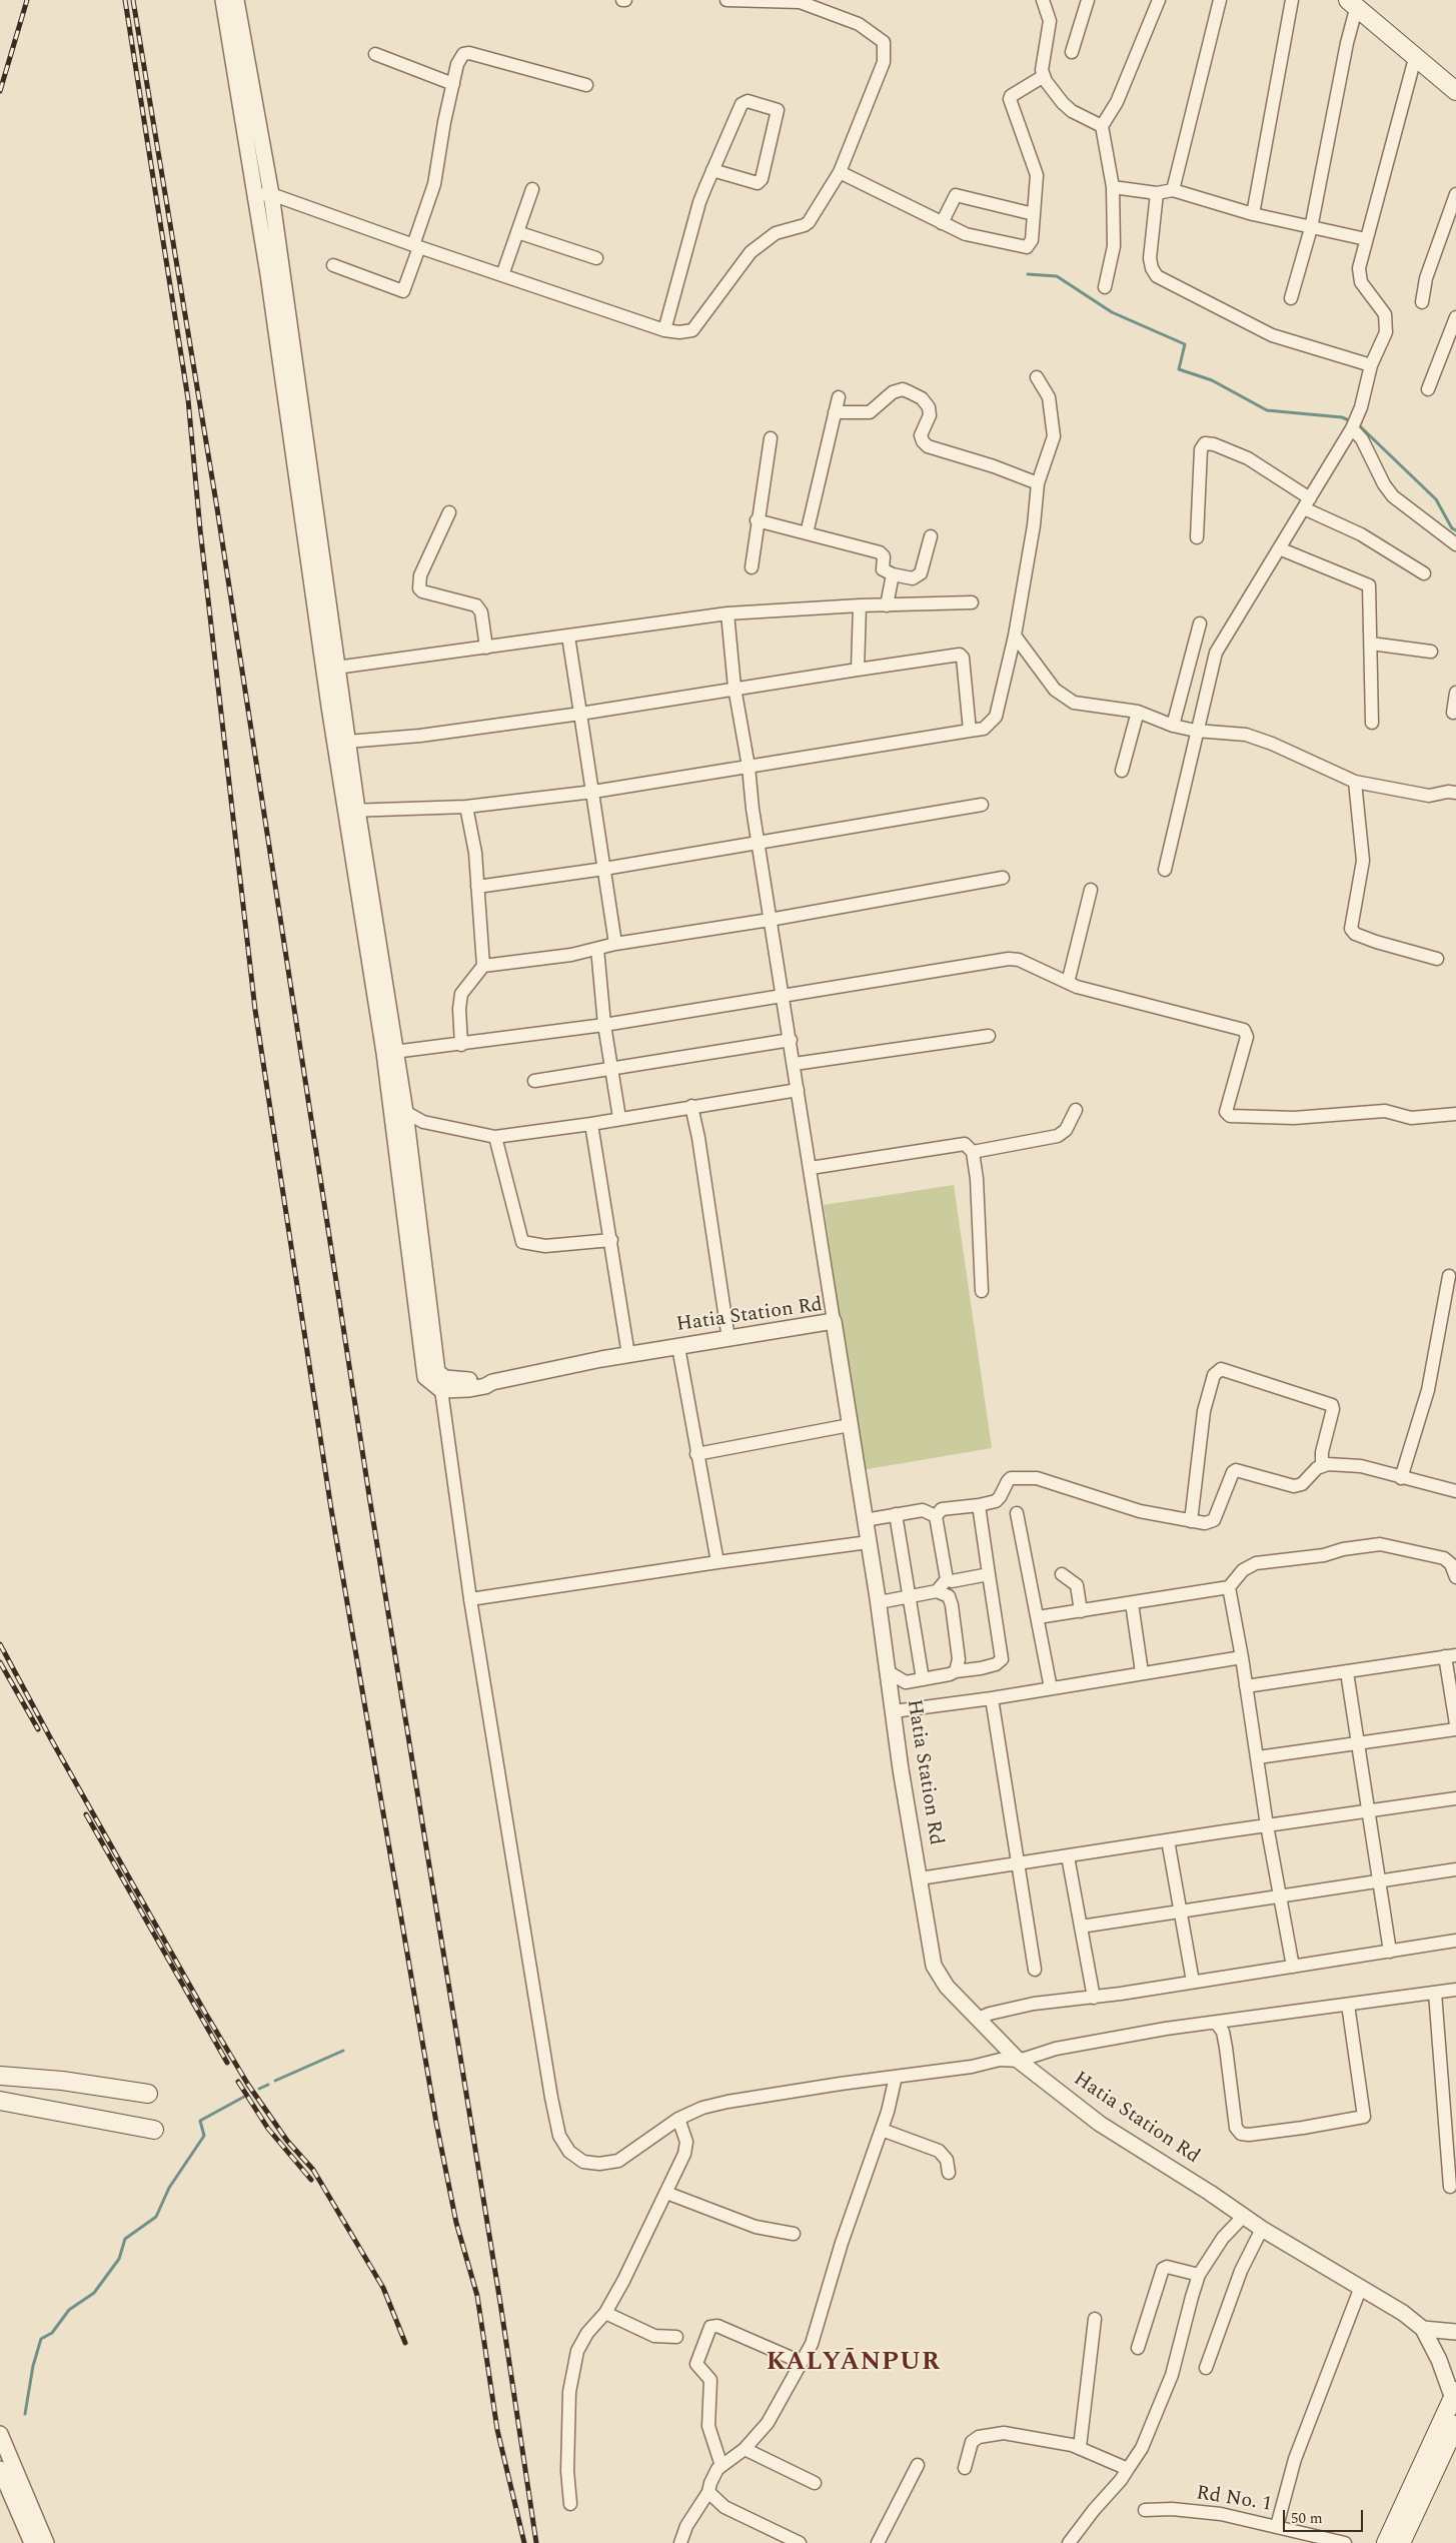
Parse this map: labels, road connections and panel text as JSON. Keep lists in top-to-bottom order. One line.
{"streets":{"street":["Hatia Station Rd","Rd No. 1"]},"districts":["KALYĀNPUR"],"scale_bar":"50 m"}
